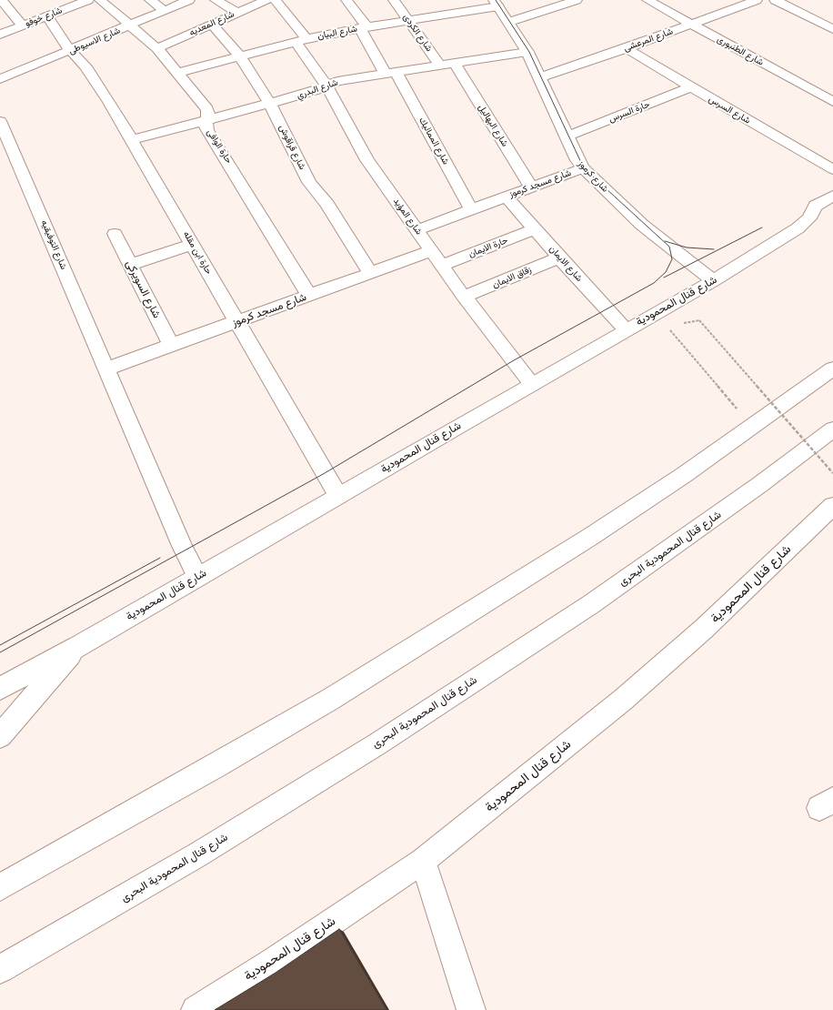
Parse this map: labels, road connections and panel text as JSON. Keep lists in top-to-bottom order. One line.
{"streets":{"street":["شارع خوفو","شارع المعديه","شارع البيان","شارع الكردى","شارع المرعشى","شارع الاسيوطى","شارع الطنبورى","شارع البدري","شارع السرس","حارة السرس","شارع البهاليل","شارع المماليك","حارة الوافى","شارع قراقوش","شارع كرموز","شارع مسجد كرموز","شارع المؤيد","شارع التوفيقيه","حارة الايمان","حارة ابن مقله","شارع الايمان","زقاق الايمان","شارع السويركى","شارع قنال المحمودية","شارع قنال المحمودية البحرى"]},"crossings":[["شارع خوفو","حارة ابن مقله"],["شارع المعديه","حارة الوافى"],["شارع المعديه","شارع قراقوش"],["شارع البيان","شارع الكردى"],["شارع البيان","شارع المماليك"],["شارع البيان","حارة الوافى"],["شارع البيان","شارع قراقوش"],["شارع البيان","شارع كرموز"],["شارع البيان","شارع المؤيد"],["شارع الكردى","شارع البدري"],["شارع المرعشى","شارع الطنبورى"],["شارع المرعشى","شارع السرس"],["شارع المرعشى","شارع كرموز"],["شارع الاسيوطى","حارة الوافى"],["شارع الاسيوطى","حارة ابن مقله"],["شارع البدري","شارع البهاليل"],["شارع البدري","شارع المماليك"],["شارع البدري","حارة الوافى"],["شارع البدري","شارع قراقوش"],["شارع البدري","شارع كرموز"],["شارع البدري","شارع المؤيد"],["شارع البدري","حارة ابن مقله"],["شارع السرس","حارة السرس"],["حارة السرس","شارع كرموز"],["شارع البهاليل","شارع مسجد كرموز"],["شارع المماليك","شارع مسجد كرموز"],["حارة الوافى","شارع مسجد كرموز"],["شارع قراقوش","شارع مسجد كرموز"],["شارع كرموز","شارع مسجد كرموز"],["شارع كرموز","شارع قنال المحمودية"],["شارع مسجد كرموز","شارع المؤيد"],["شارع مسجد كرموز","شارع التوفيقيه"],["شارع مسجد كرموز","حارة ابن مقله"],["شارع مسجد كرموز","شارع الايمان"],["شارع مسجد كرموز","شارع السويركى"],["شارع المؤيد","حارة الايمان"],["شارع المؤيد","زقاق الايمان"],["شارع المؤيد","شارع قنال المحمودية"],["شارع التوفيقيه","شارع قنال المحمودية"],["حارة الايمان","شارع الايمان"],["حارة ابن مقله","شارع قنال المحمودية"],["شارع الايمان","زقاق الايمان"],["شارع الايمان","شارع قنال المحمودية"]]}
